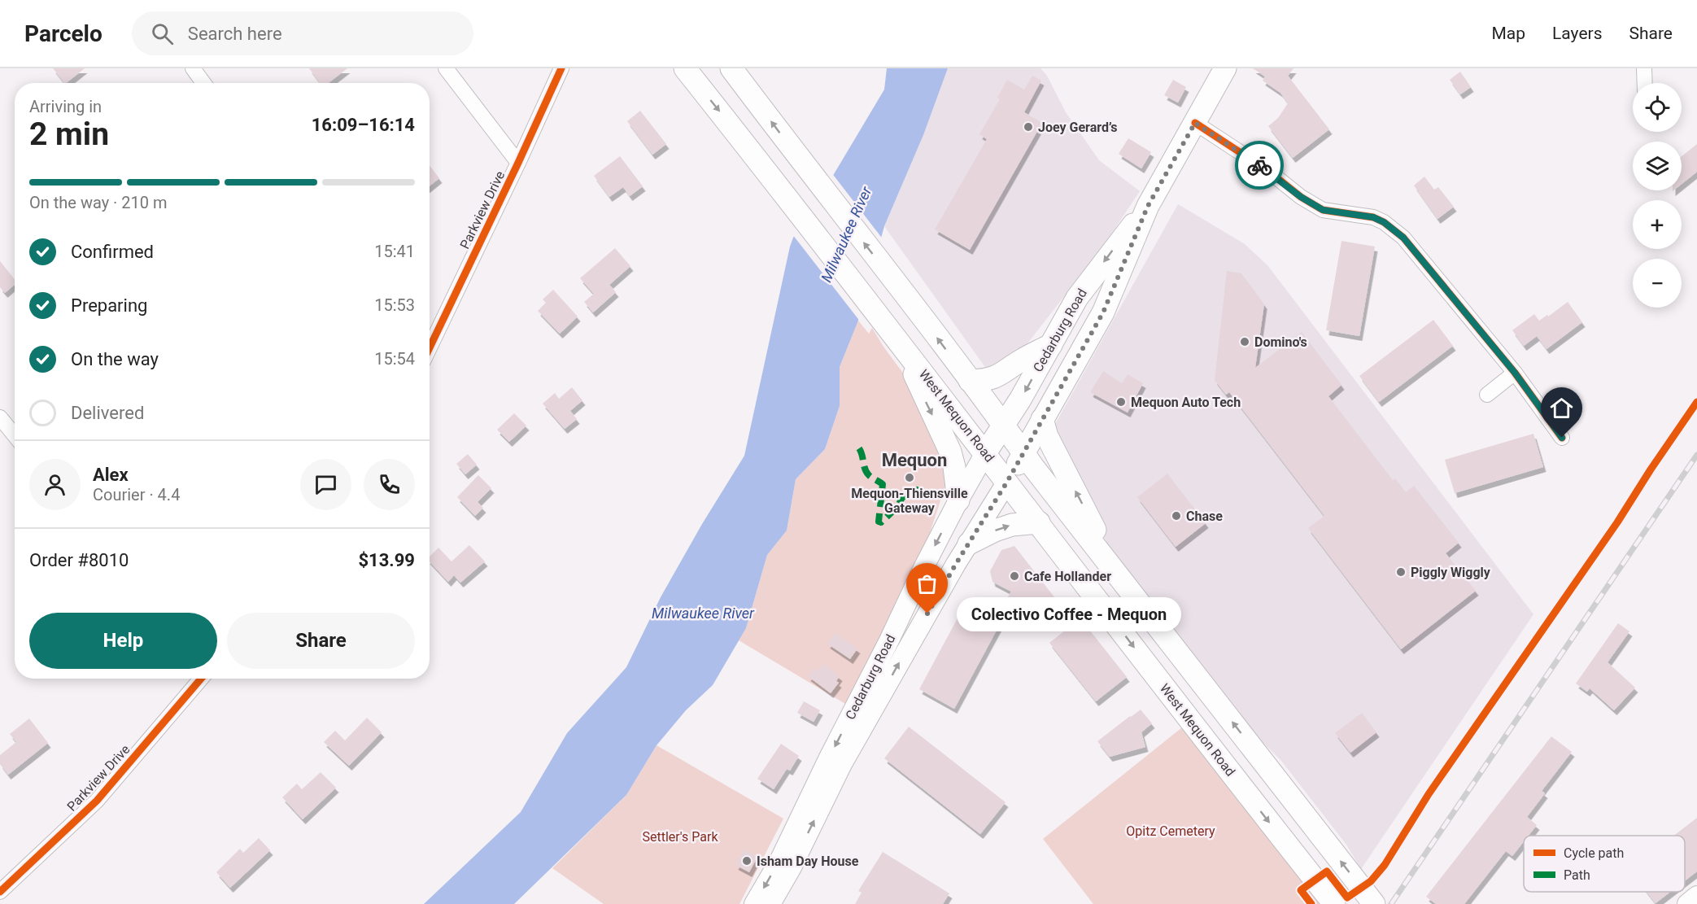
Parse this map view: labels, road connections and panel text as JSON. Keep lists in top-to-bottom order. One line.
{"streets":{"main road":["Cedarburg Road","West Mequon Road"],"street":["Parkview Drive"]},"crossings":[["Cedarburg Road","West Mequon Road"]],"districts":["Mequon"],"water":["Milwaukee River"],"parks":["Opitz Cemetery","Settler's Park"],"places":["Joey Gerard’s","Domino's","Mequon Auto Tech","Mequon-Thiensville Gateway","Chase","Piggly Wiggly","Cafe Hollander","Colectivo Coffee - Mequon","Isham Day House"],"legend":["Cycle path","Path"],"page":{"header":"Parcelo","search":"Search here","nav":["Map","Layers","Share"],"map_buttons":["+","−"],"heading":["2 min","Arriving in","16:09–16:14"],"panel":["Alex","Courier · 4.4","Order #8010","$13.99"],"bar":"On the way · 210 m","list":[["Confirmed","15:41"],["Preparing","15:53"],["On the way","15:54"],"Delivered"],"bubble":"Colectivo Coffee - Mequon","buttons":["Help","Share"]}}
